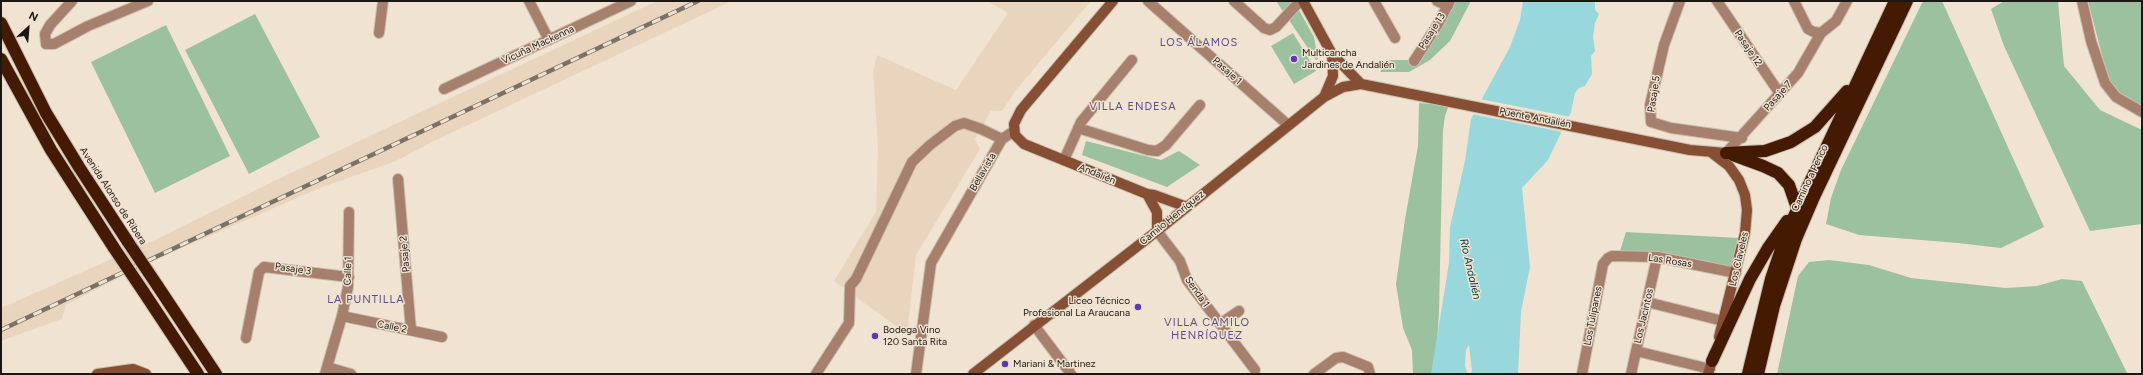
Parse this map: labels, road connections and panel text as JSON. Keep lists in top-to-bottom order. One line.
{"streets":{"highway":["Camino a Penco","Avenida Alonso de Ribera"],"main road":["Puente Andalién","Andalién","Camilo Henríquez","Los Claveles"],"street":["Pasaje 13","Vicuña Mackenna","Pasaje 12","Pasaje 1","Pasaje 5","Pasaje 7","Bellavista","Pasaje 2","Las Rosas","Pasaje 3","Calle 1","Senda 1","Los Tulipanes","Los Jacintos","Calle 2"]},"crossings":[["Pasaje 12","Pasaje 7"],["Pasaje 1","Camilo Henríquez"],["Pasaje 5","Pasaje 7"],["Puente Andalién","Camilo Henríquez"],["Puente Andalién","Los Claveles"],["Bellavista","Andalién"],["Andalién","Camilo Henríquez"],["Camilo Henríquez","Senda 1"],["Pasaje 2","Calle 2"],["Los Claveles","Las Rosas"],["Las Rosas","Los Tulipanes"],["Las Rosas","Los Jacintos"],["Pasaje 3","Calle 1"],["Calle 1","Calle 2"]],"districts":["LOS ÁLAMOS","VILLA ENDESA","LA PUNTILLA","VILLA CAMILO HENRÍQUEZ"],"water":["Río Andalién"],"places":["Multicancha Jardines de Andalién","Liceo Técnico Profesional La Araucana","Bodega Vino 120 Santa Rita","Mariani & Martinez"],"north":"top right"}
